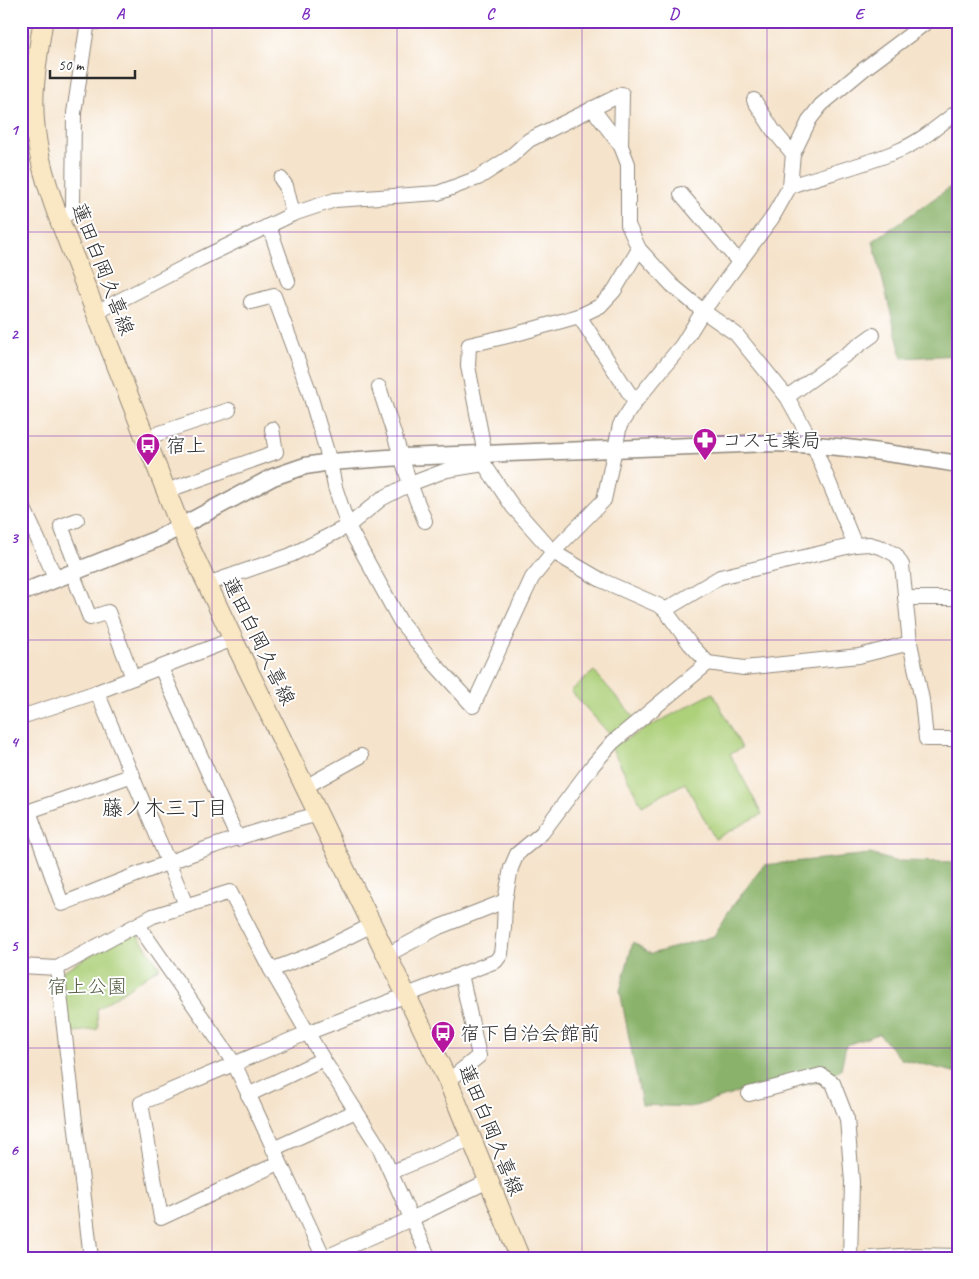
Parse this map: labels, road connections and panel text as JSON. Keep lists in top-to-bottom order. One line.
{"streets":{"main road":["蓮田白岡久喜線"]},"districts":["藤ノ木三丁目"],"parks":["宿上公園"],"places":{"pharmacy":["コスモ薬局"],"bus stop":["宿上","宿下自治会館前"]},"scale_bar":"50 m","grid":{"columns":["A","B","C","D","E"],"rows":["1","2","3","4","5","6"]}}
